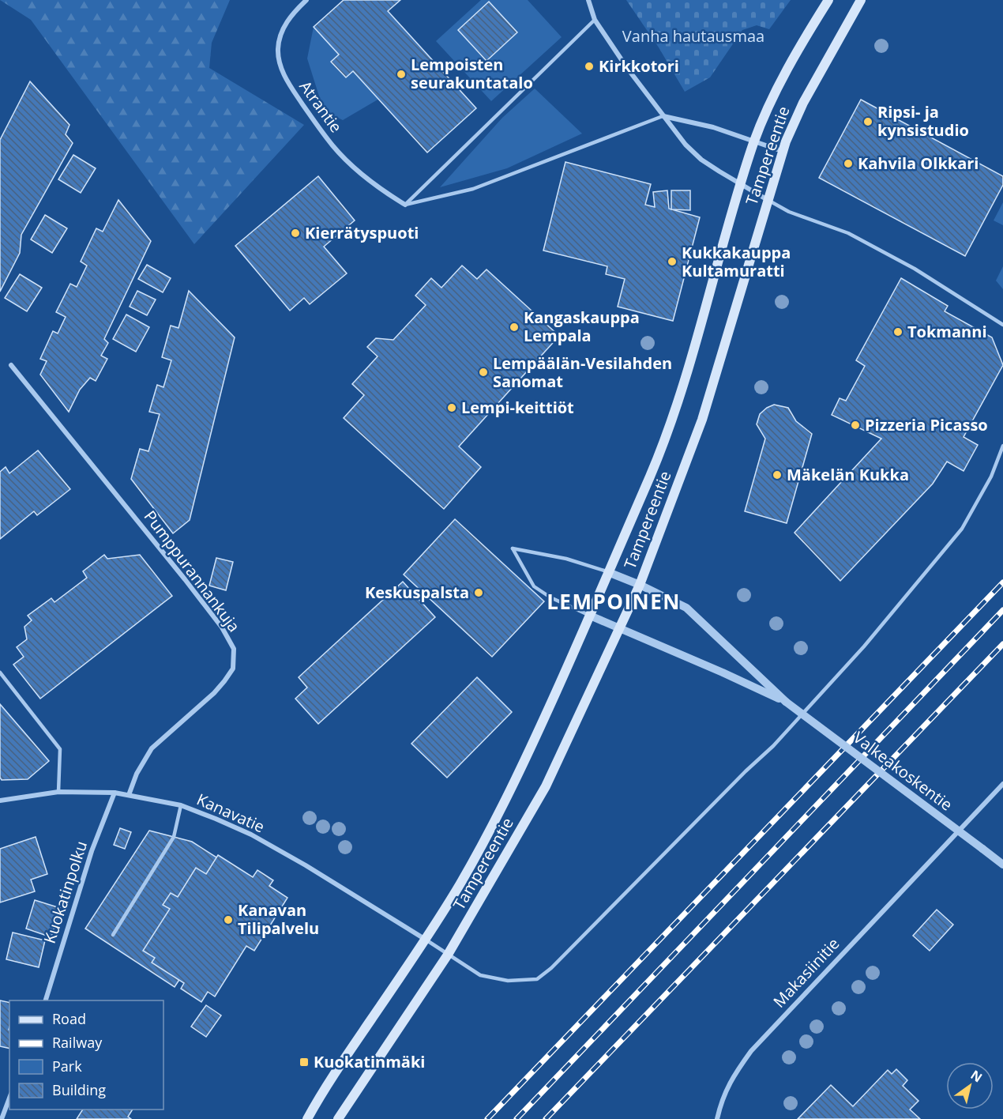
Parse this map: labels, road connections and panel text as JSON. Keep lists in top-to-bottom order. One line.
{"streets":{"main road":["Tampereentie"],"street":["Atrantie","Pumppurannankuja","Valkeakoskentie","Kanavatie","Kuokatinpolku","Makasiinitie"]},"crossings":[["Tampereentie","Valkeakoskentie"],["Tampereentie","Kanavatie"],["Pumppurannankuja","Kanavatie"],["Kanavatie","Kuokatinpolku"]],"districts":["LEMPOINEN"],"parks":["Vanha hautausmaa"],"places":{"other":["Kirkkotori","Lempoisten seurakuntatalo","Ripsi- ja kynsistudio","Kahvila Olkkari","Kierrätyspuoti","Kukkakauppa Kultamuratti","Kangaskauppa Lempala","Tokmanni","Lempäälän-Vesilahden Sanomat","Lempi-keittiöt","Pizzeria Picasso","Mäkelän Kukka","Keskuspalsta","Kanavan Tilipalvelu"],"transit":["Kuokatinmäki"]},"legend":["Road","Railway","Park","Building"],"north":"top right"}
